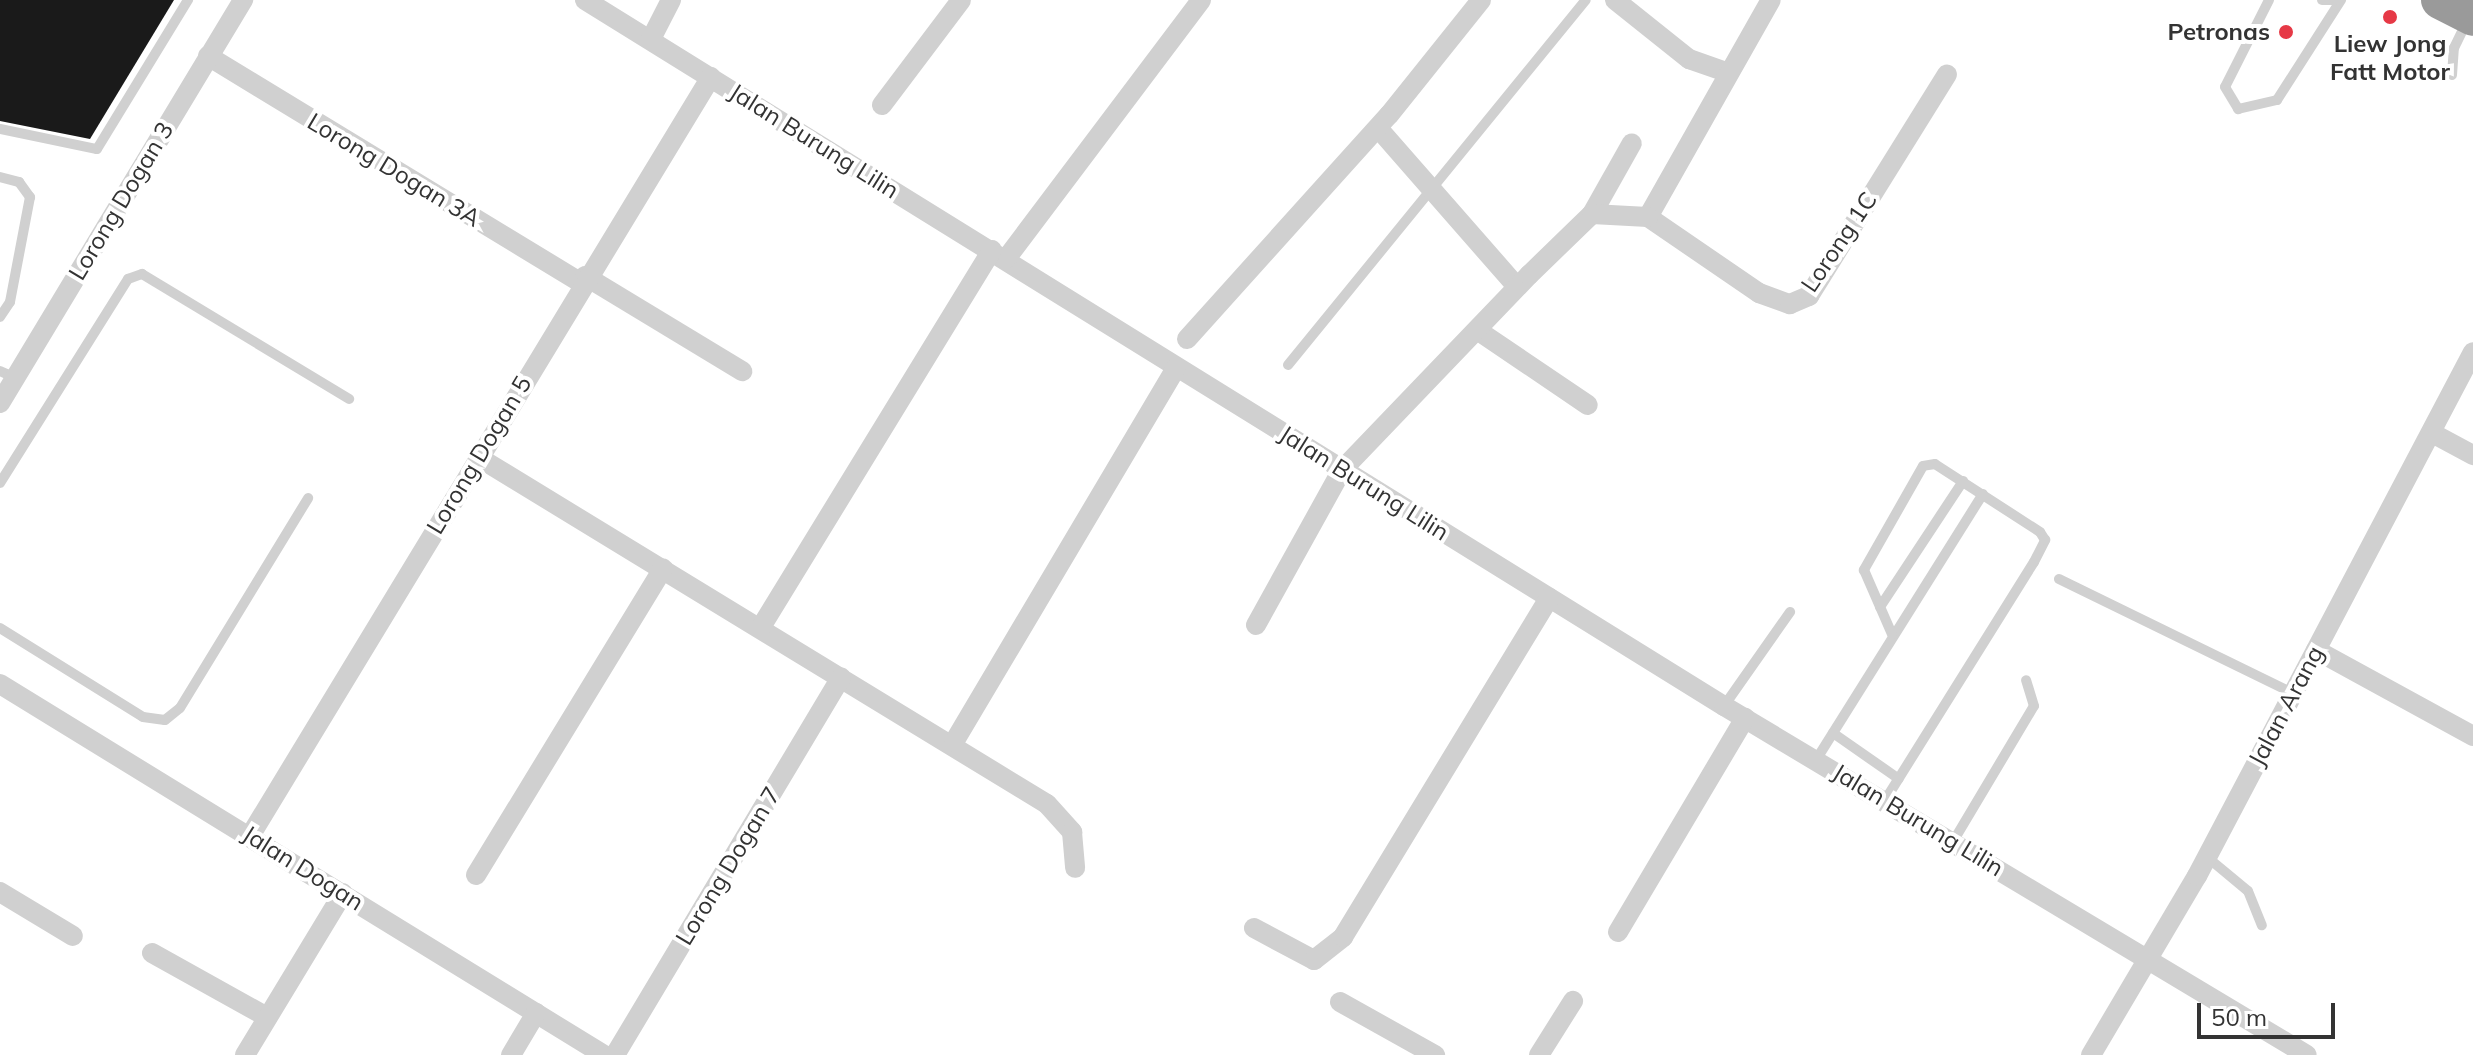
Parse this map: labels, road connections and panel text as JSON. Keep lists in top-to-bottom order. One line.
{"streets":{"street":["Jalan Burung Lilin","Lorong Dogan 3A","Lorong Dogan 3","Lorong 1C","Lorong Dogan 5","Jalan Arang","Lorong Dogan 7","Jalan Dogan"]},"crossings":[["Jalan Burung Lilin","Lorong Dogan 5"],["Jalan Burung Lilin","Jalan Arang"],["Lorong Dogan 3A","Lorong Dogan 3"],["Lorong Dogan 3A","Lorong Dogan 5"],["Lorong Dogan 5","Jalan Dogan"]],"places":["Liew Jong Fatt Motor","Petronas"],"scale_bar":"50 m"}
